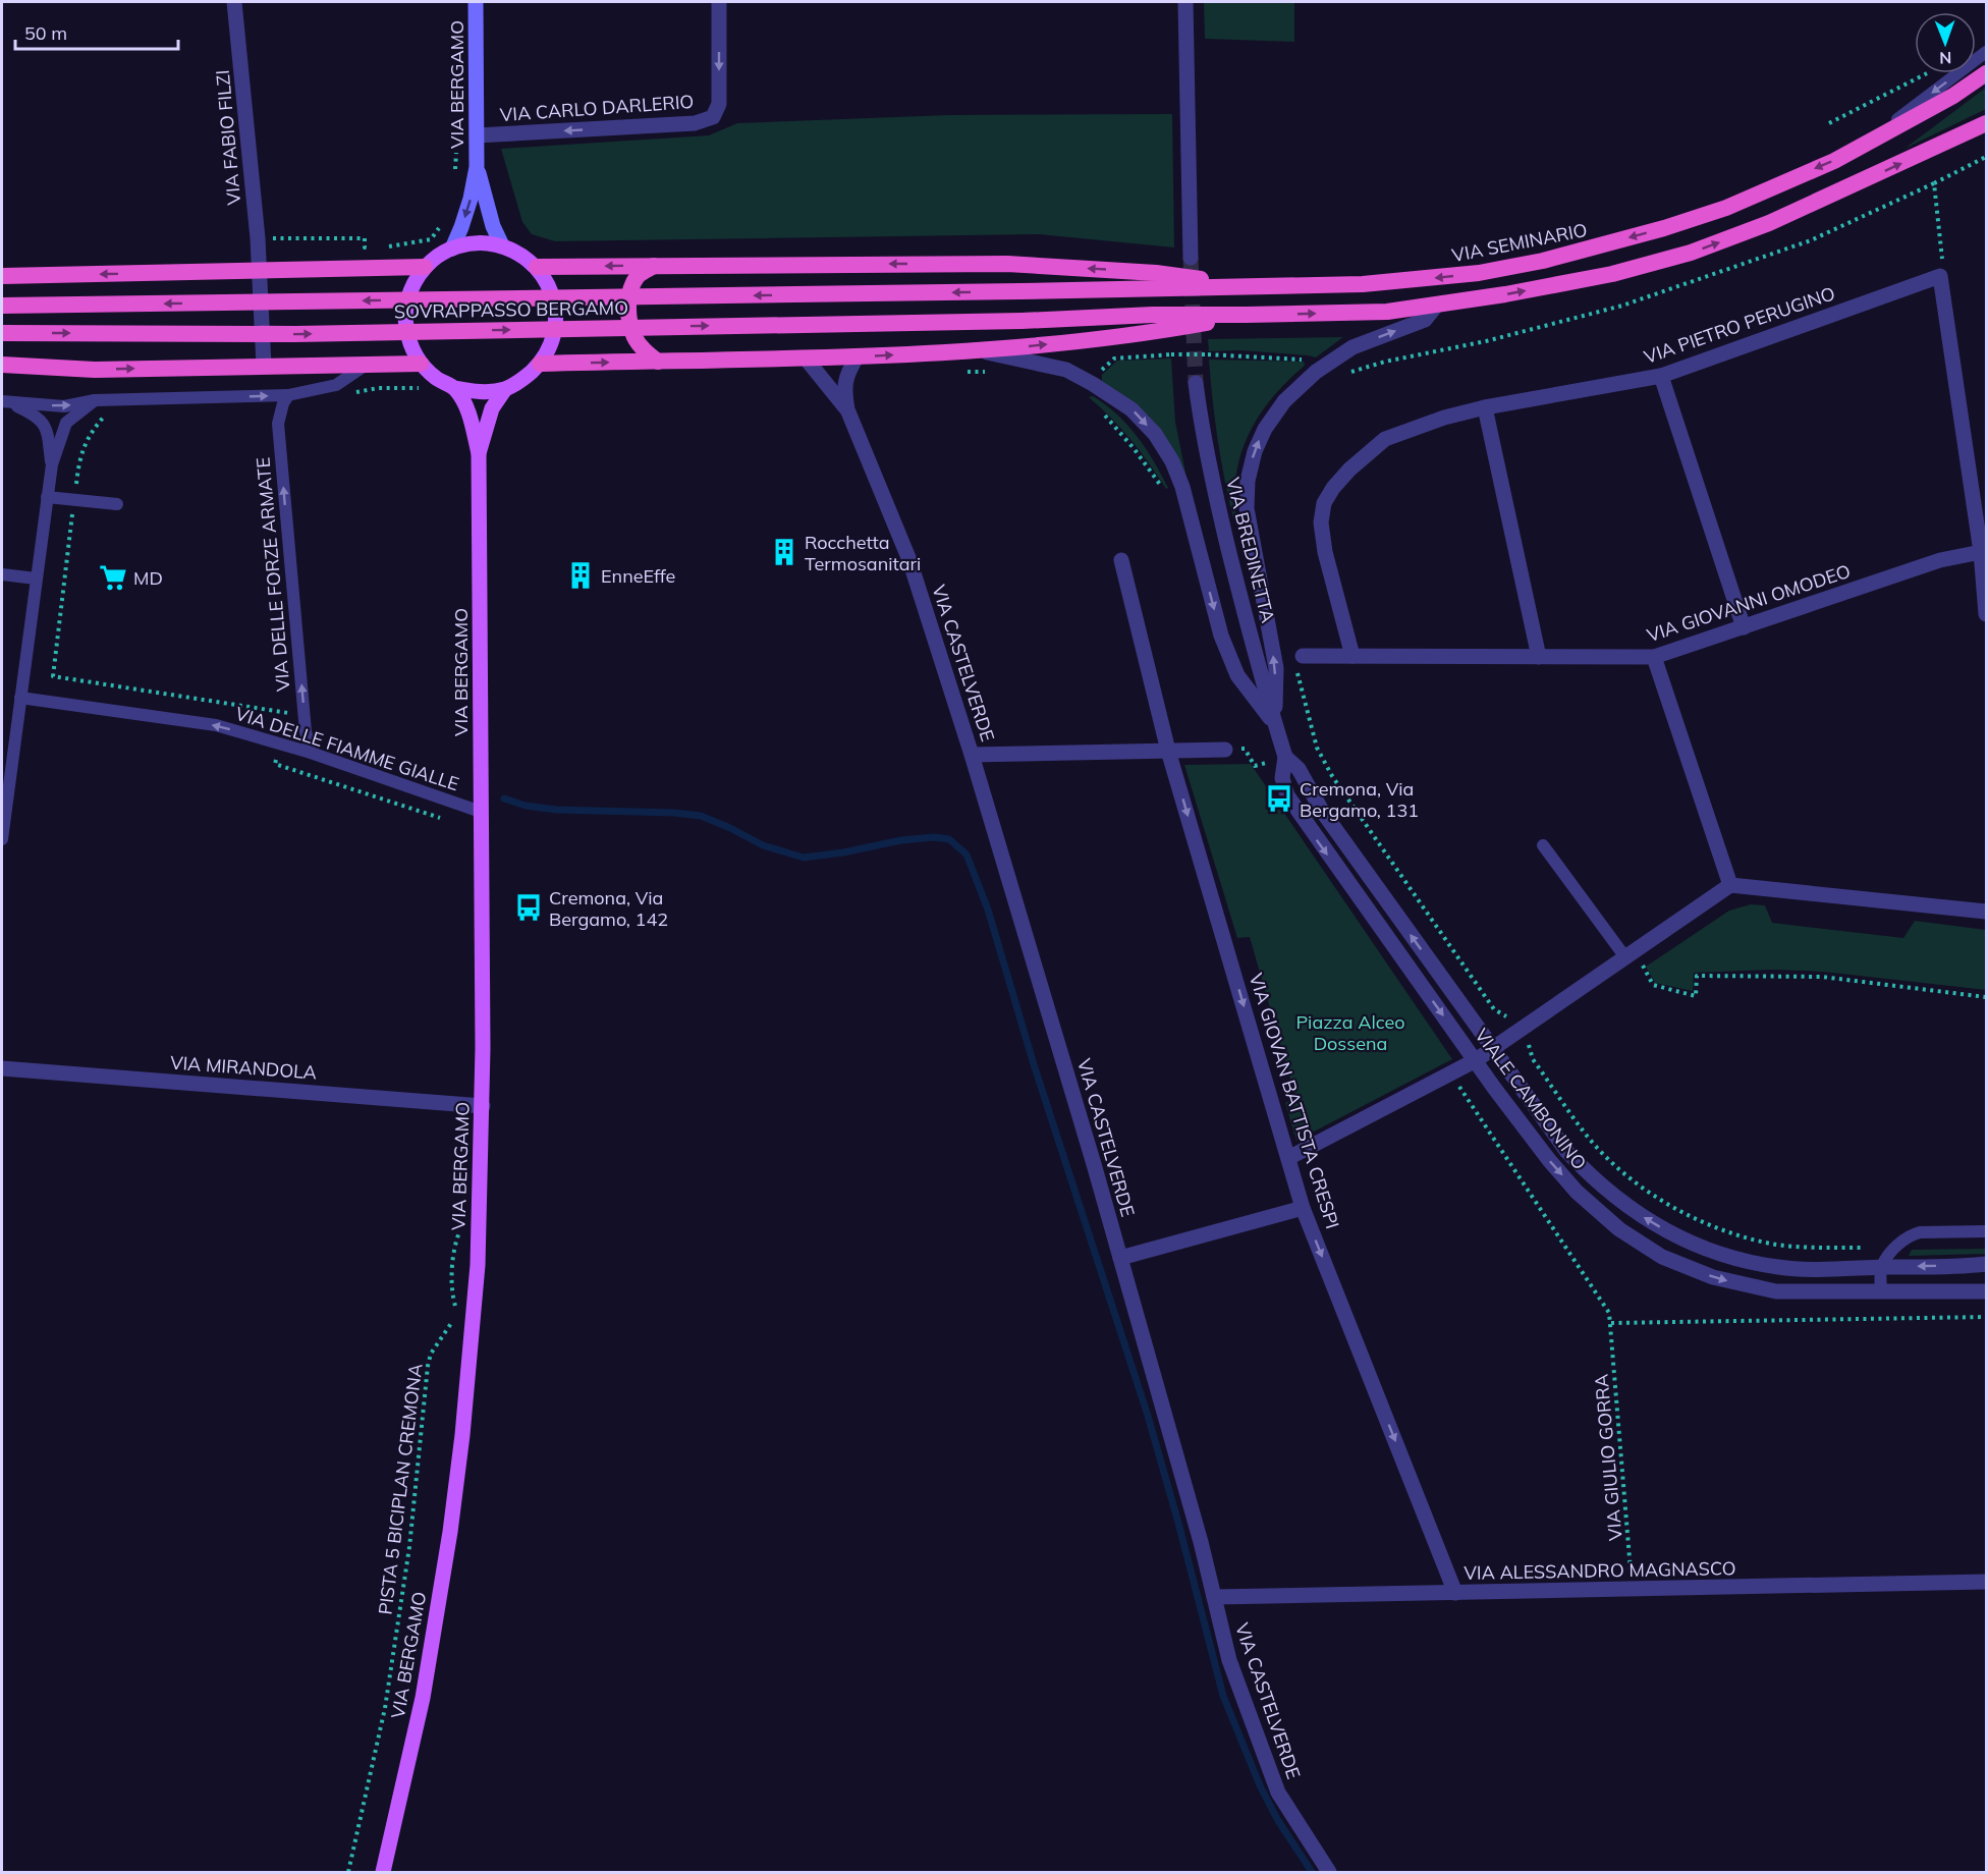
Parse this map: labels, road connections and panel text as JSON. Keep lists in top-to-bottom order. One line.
{"streets":{"highway":["VIA SEMINARIO","SOVRAPPASSO BERGAMO"],"main road":["VIA BERGAMO"],"street":["VIA CARLO DARLERIO","VIA FABIO FILZI","VIA PIETRO PERUGINO","VIA BREDINETTA","VIA GIOVANNI OMODEO","VIA CASTELVERDE","VIA MIRANDOLA","VIALE CAMBONINO","VIA GIOVAN BATTISTA CRESPI","VIA ALESSANDRO MAGNASCO"],"lane":["VIA DELLE FORZE ARMATE","VIA DELLE FIAMME GIALLE"],"path":["VIA GIULIO GORRA","PISTA 5 BICIPLAN CREMONA"]},"crossings":[["VIA BERGAMO","VIA CARLO DARLERIO"],["VIA BERGAMO","VIA DELLE FIAMME GIALLE"],["VIA BERGAMO","VIA MIRANDOLA"],["VIA SEMINARIO","SOVRAPPASSO BERGAMO"],["VIA PIETRO PERUGINO","VIA GIOVANNI OMODEO"],["VIA BREDINETTA","VIALE CAMBONINO"],["VIA DELLE FORZE ARMATE","VIA DELLE FIAMME GIALLE"],["VIA CASTELVERDE","VIA ALESSANDRO MAGNASCO"],["VIA GIOVAN BATTISTA CRESPI","VIA ALESSANDRO MAGNASCO"],["VIA GIULIO GORRA","VIA ALESSANDRO MAGNASCO"]],"one_way":["VIA DELLE FORZE ARMATE","VIA DELLE FIAMME GIALLE","VIA GIOVAN BATTISTA CRESPI"],"parks":["Piazza Alceo Dossena"],"places":{"building":["Rocchetta Termosanitari","EnneEffe"],"supermarket":["MD"],"bus stop":["Cremona, Via Bergamo, 131","Cremona, Via Bergamo, 142"]},"scale_bar":"50 m","north":"bottom"}
